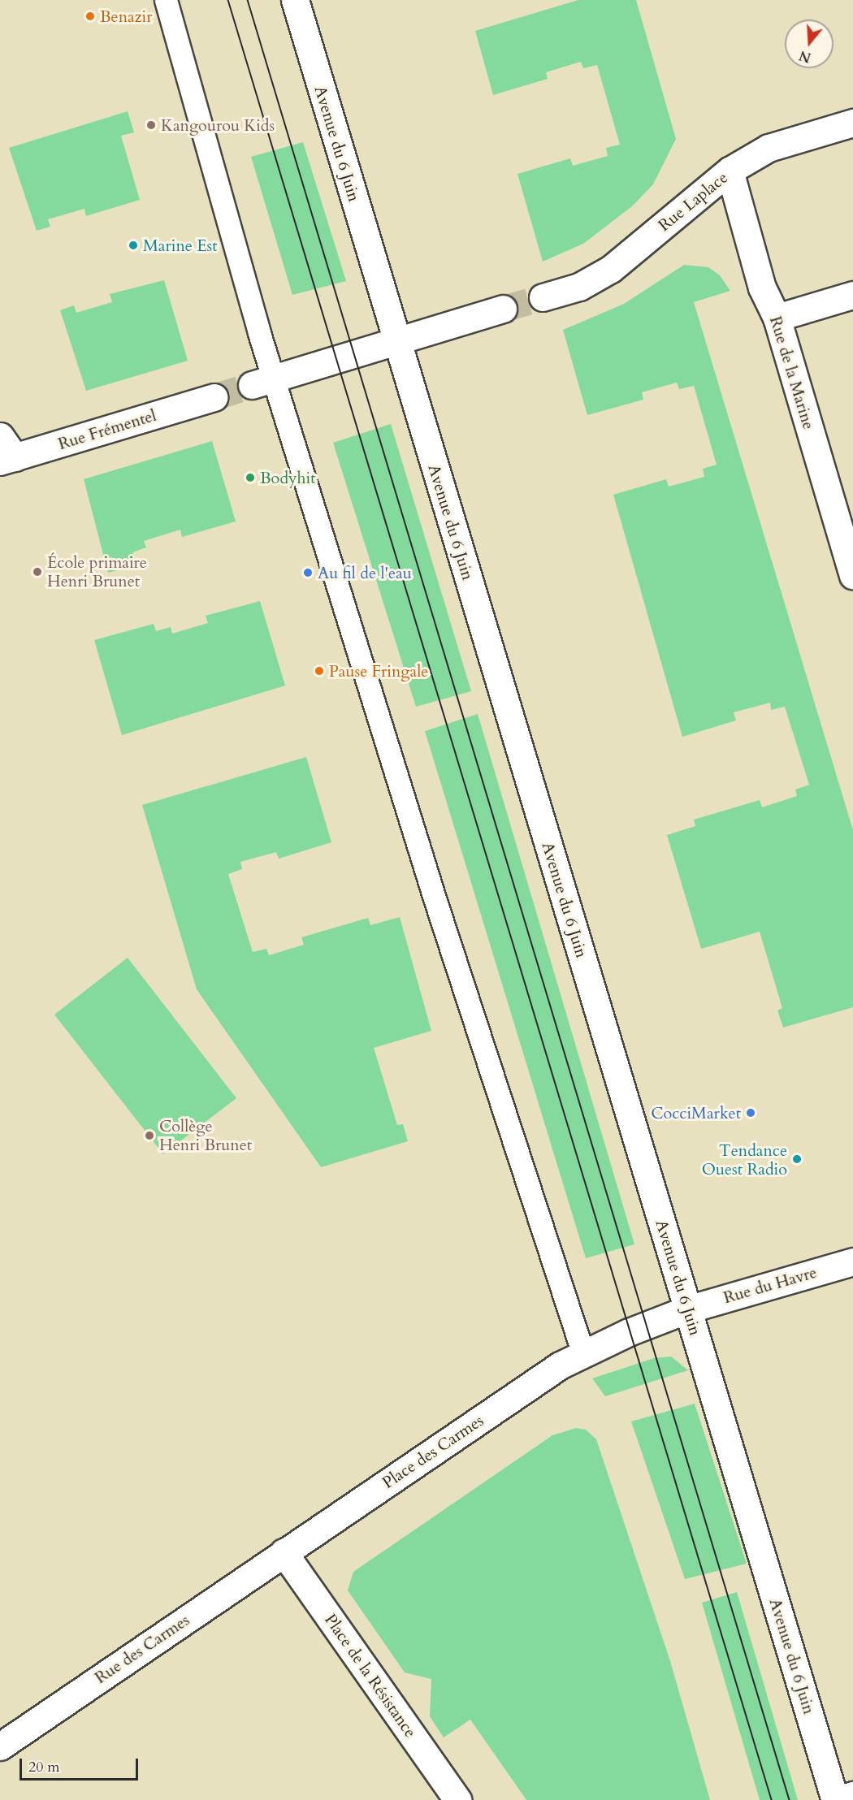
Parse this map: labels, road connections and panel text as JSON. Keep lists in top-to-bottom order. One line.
{"streets":{"street":["Avenue du 6 Juin","Rue Laplace","Rue de la Marine","Rue Frémentel","Rue du Havre","Place des Carmes","Rue des Carmes","Place de la Résistance"]},"crossings":[["Avenue du 6 Juin","Rue du Havre"],["Rue Laplace","Rue de la Marine"],["Place des Carmes","Rue des Carmes"],["Place des Carmes","Place de la Résistance"],["Rue des Carmes","Place de la Résistance"]],"places":["Benazir","Kangourou Kids","Marine Est","Bodyhit","École primaire Henri Brunet","Au fil de l'eau","Pause Fringale","CocciMarket","Collège Henri Brunet","Tendance Ouest Radio"],"scale_bar":"20 m","north":"bottom"}
